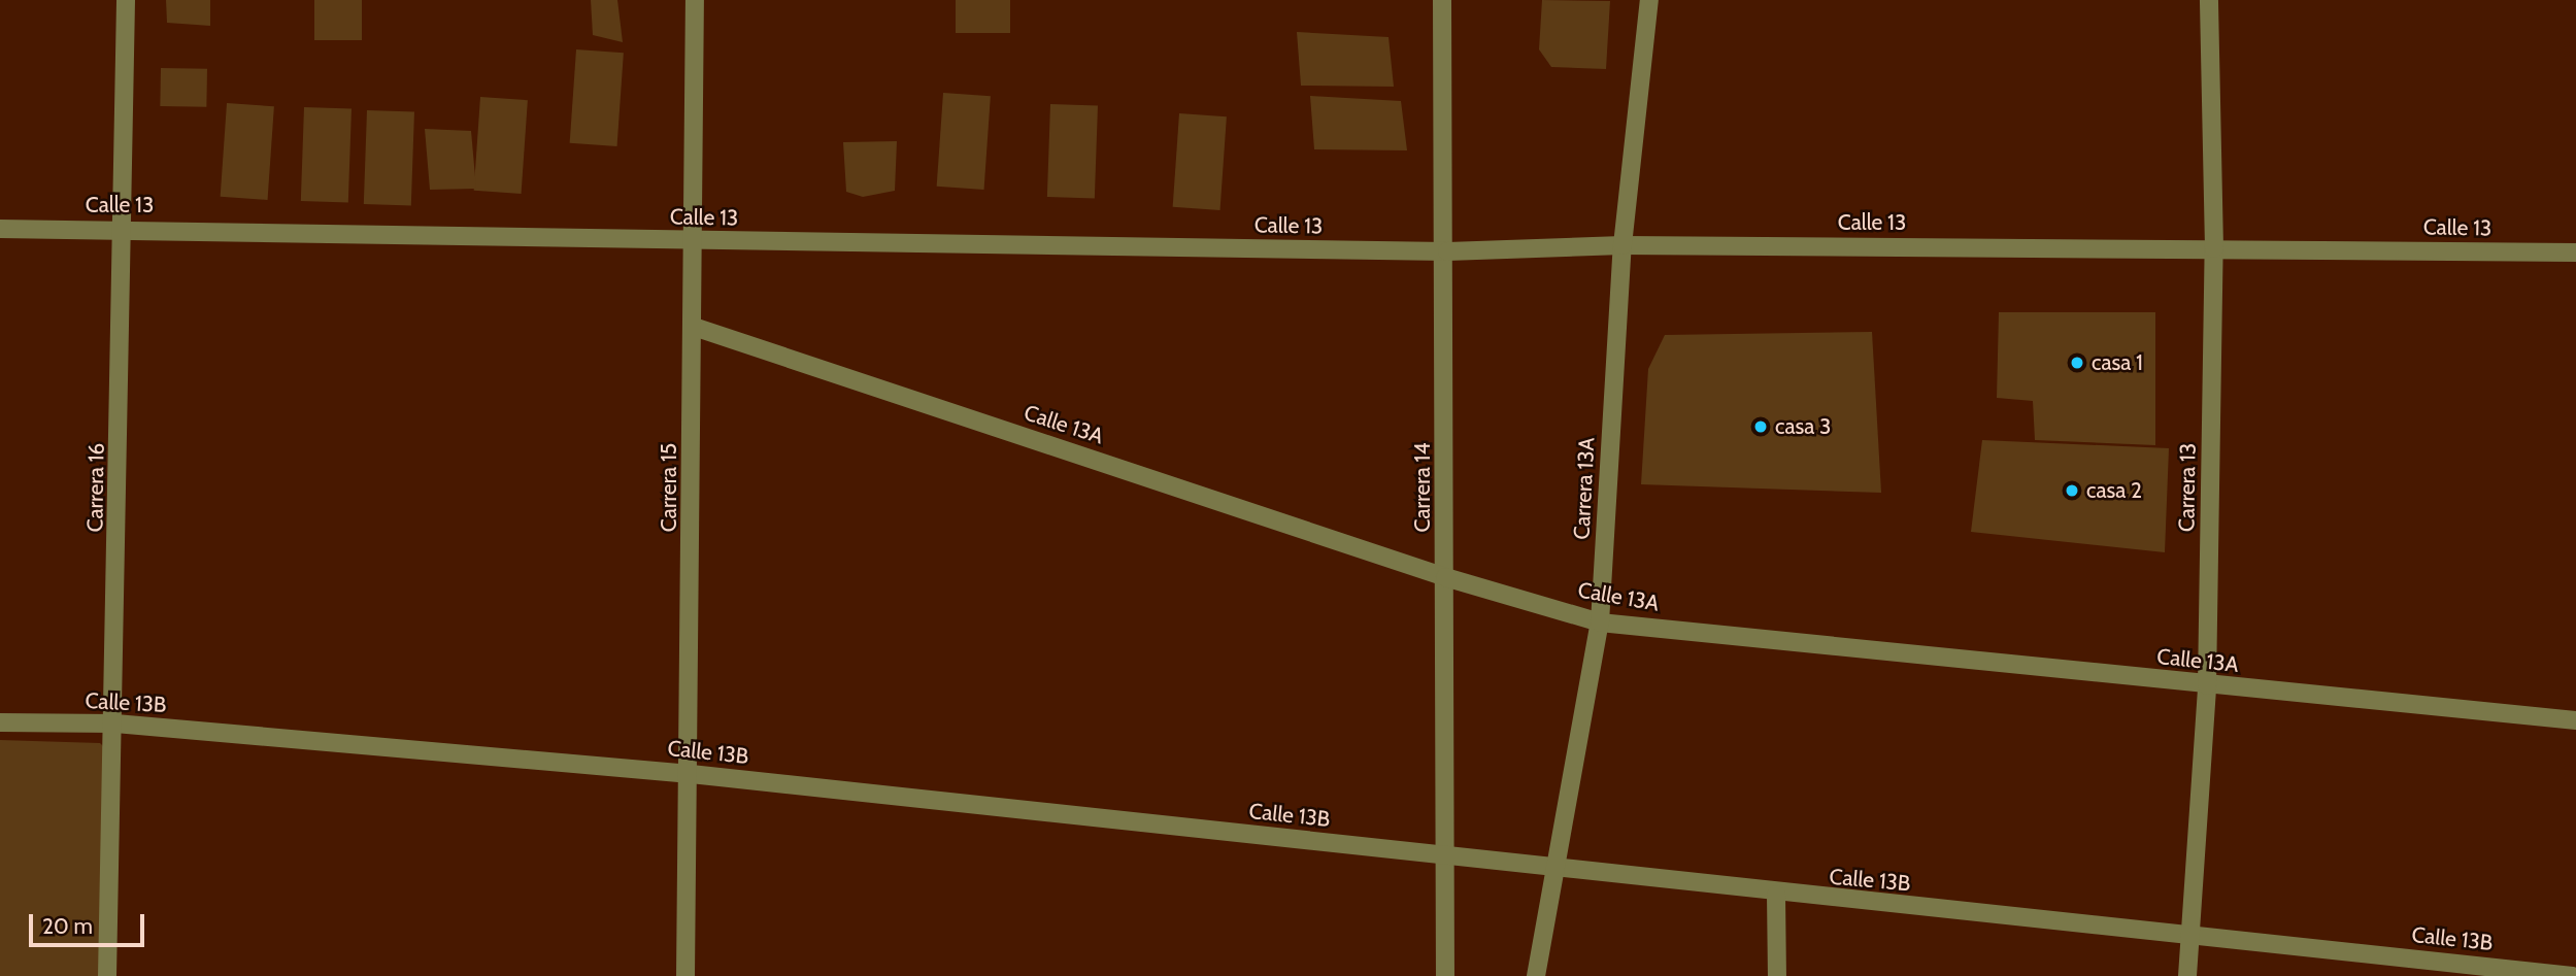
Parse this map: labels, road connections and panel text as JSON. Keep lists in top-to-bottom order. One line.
{"streets":{"street":["Calle 13","Calle 13A","Carrera 16","Carrera 15","Carrera 14","Carrera 13","Carrera 13A","Calle 13B"]},"crossings":[["Calle 13","Carrera 16"],["Calle 13","Carrera 15"],["Calle 13","Carrera 14"],["Calle 13","Carrera 13"],["Calle 13","Carrera 13A"],["Calle 13A","Carrera 15"],["Calle 13A","Carrera 14"],["Calle 13A","Carrera 13"],["Calle 13A","Carrera 13A"],["Carrera 16","Calle 13B"],["Carrera 15","Calle 13B"],["Carrera 14","Calle 13B"],["Carrera 13","Calle 13B"],["Carrera 13A","Calle 13B"]],"places":["casa 1","casa 3","casa 2"],"scale_bar":"20 m"}
